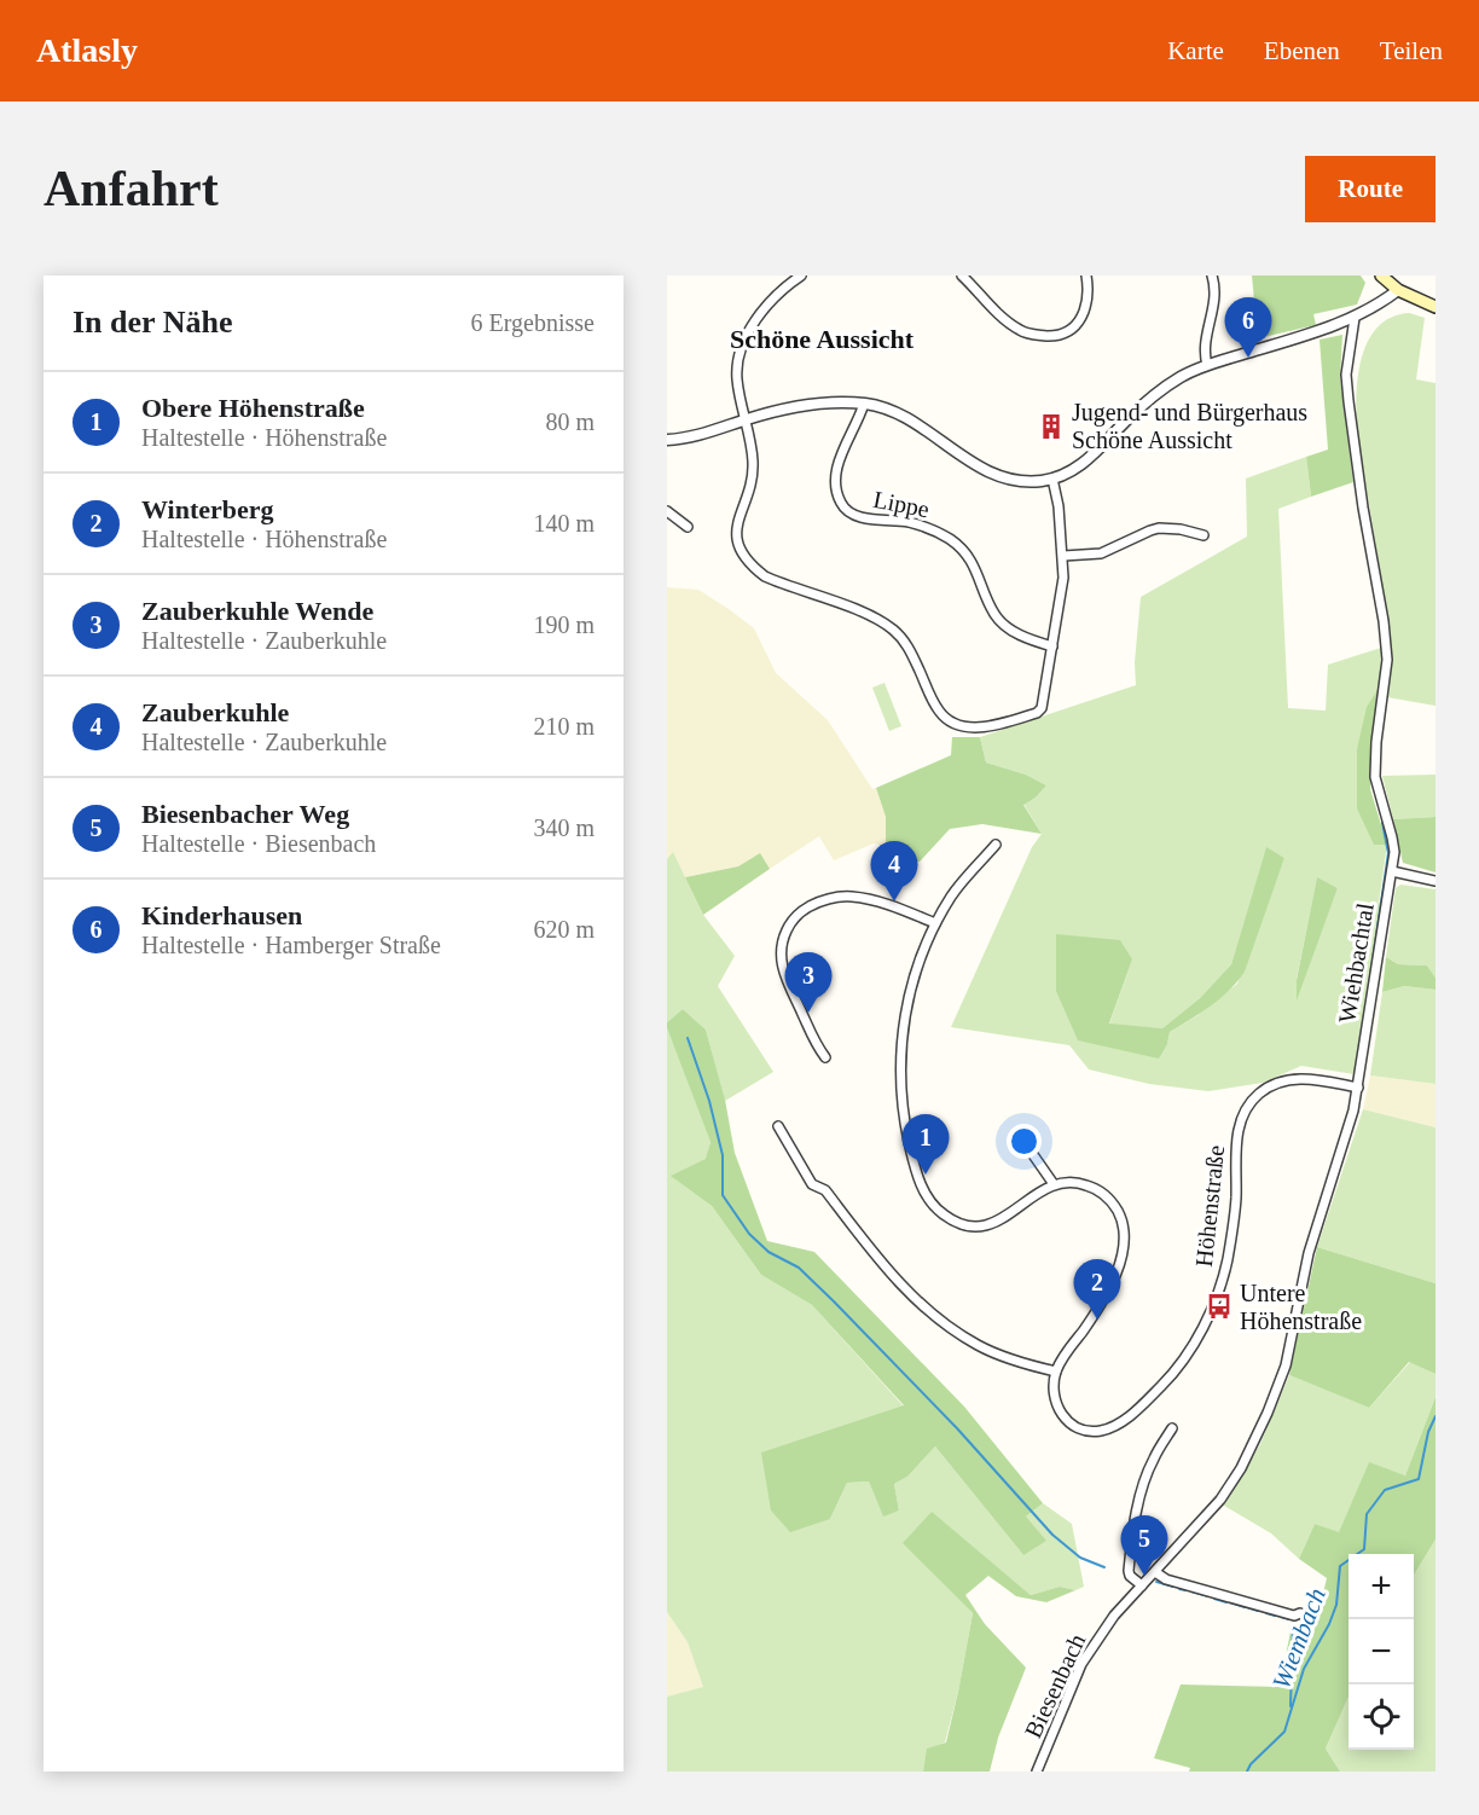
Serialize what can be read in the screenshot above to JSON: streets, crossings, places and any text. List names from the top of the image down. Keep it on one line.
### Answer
{"streets":{"street":["Lippe","Wiehbachtal","Höhenstraße","Biesenbach"]},"crossings":[["Wiehbachtal","Höhenstraße"],["Wiehbachtal","Biesenbach"]],"districts":["Schöne Aussicht"],"water":["Wiembach"],"places":{"building":["Jugend- und Bürgerhaus Schöne Aussicht"],"bus stop":["Untere Höhenstraße"]},"page":{"header":"Atlasly","nav":["Karte","Ebenen","Teilen"],"buttons":"Route","title":"Anfahrt","heading":["In der Nähe","6 Ergebnisse"],"pins":["6","4","3","1","2","5"],"list":[{"mark":"1","name":"Obere Höhenstraße","note":"Haltestelle · Höhenstraße","value":"80 m"},{"mark":"2","name":"Winterberg","note":"Haltestelle · Höhenstraße","value":"140 m"},{"mark":"3","name":"Zauberkuhle Wende","note":"Haltestelle · Zauberkuhle","value":"190 m"},{"mark":"4","name":"Zauberkuhle","note":"Haltestelle · Zauberkuhle","value":"210 m"},{"mark":"5","name":"Biesenbacher Weg","note":"Haltestelle · Biesenbach","value":"340 m"},{"mark":"6","name":"Kinderhausen","note":"Haltestelle · Hamberger Straße","value":"620 m"}],"map_buttons":["+","−"]}}
